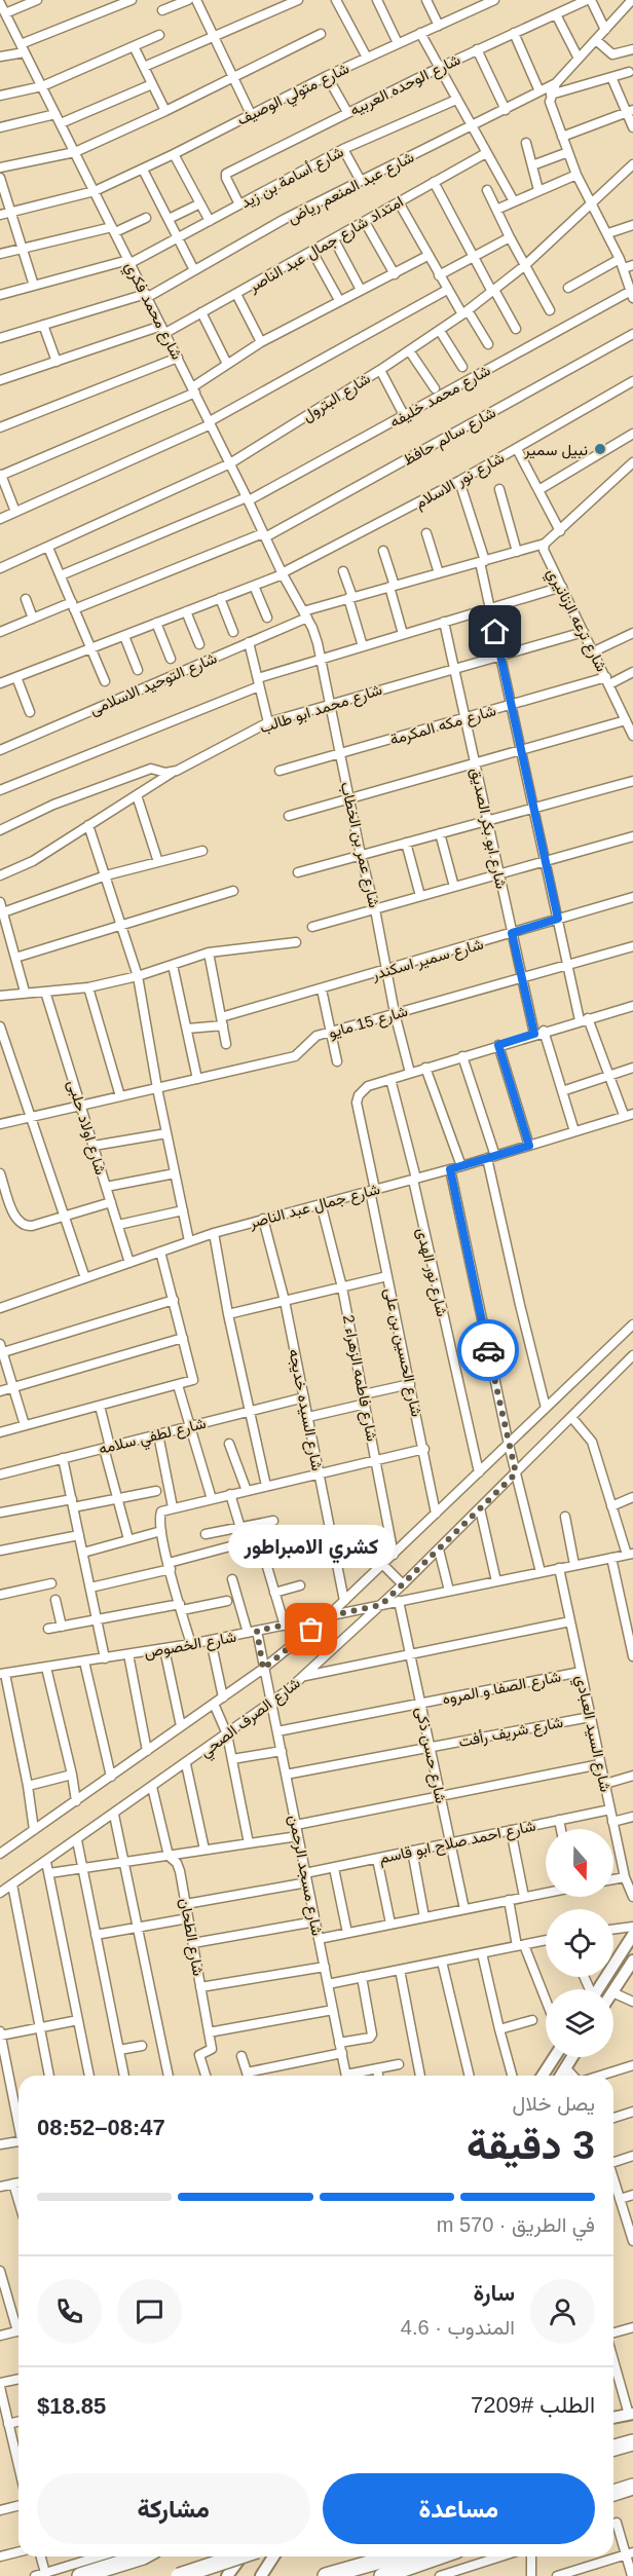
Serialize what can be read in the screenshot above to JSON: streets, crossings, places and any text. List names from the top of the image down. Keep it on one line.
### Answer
{"streets":{"street":["شارع الوحده العربيه","شارع متولي الوصيف","شارع أسامة بن زيد","شارع عبد المنعم رياض","امتداد شارع جمال عبد الناصر","شارع محمد فكري","شارع محمد خليفه","شارع البترول","شارع سالم حافظ","شارع نور الاسلام","شارع ترعه الزنانيري","شارع التوحيد الاسلامى","شارع محمد ابو طالب","شارع مكه المكرمة","شارع ابو بكر الصديق","شارع عمر بن الخطاب","شارع سمير اسكندر","شارع 15 مايو","شارع اولاد حلبى","شارع جمال عبد الناصر","شارع نور الهدى","شارع الحسين بن على","شارع فاطمه الزهراء 2","شارع السيده خديجه","شارع لطفي سلامه","شارع الخصوص","شارع الصفا و المروه","شارع الصرف الصحي","شارع شريف رأفت","شارع السيد العبادي","شارع حسن ذكى","شارع احمد صلاح ابو قاسم","شارع مسجد الرحمن","شارع الطحان"]},"crossings":[["شارع الوحده العربيه","شارع أسامة بن زيد"],["شارع متولي الوصيف","شارع محمد فكري"],["شارع أسامة بن زيد","شارع محمد فكري"],["شارع عبد المنعم رياض","شارع محمد فكري"],["امتداد شارع جمال عبد الناصر","شارع محمد فكري"],["شارع محمد فكري","شارع محمد خليفه"],["شارع محمد فكري","شارع البترول"],["شارع محمد فكري","شارع سالم حافظ"],["شارع محمد فكري","شارع نور الاسلام"],["شارع محمد فكري","شارع التوحيد الاسلامى"],["شارع محمد فكري","شارع عمر بن الخطاب"],["شارع ترعه الزنانيري","شارع التوحيد الاسلامى"],["شارع ترعه الزنانيري","شارع محمد ابو طالب"],["شارع ترعه الزنانيري","شارع مكه المكرمة"],["شارع التوحيد الاسلامى","شارع عمر بن الخطاب"],["شارع محمد ابو طالب","شارع ابو بكر الصديق"],["شارع محمد ابو طالب","شارع عمر بن الخطاب"],["شارع مكه المكرمة","شارع ابو بكر الصديق"],["شارع مكه المكرمة","شارع عمر بن الخطاب"],["شارع ابو بكر الصديق","شارع سمير اسكندر"],["شارع ابو بكر الصديق","شارع 15 مايو"],["شارع عمر بن الخطاب","شارع سمير اسكندر"],["شارع عمر بن الخطاب","شارع 15 مايو"],["شارع 15 مايو","شارع اولاد حلبى"],["شارع اولاد حلبى","شارع جمال عبد الناصر"],["شارع جمال عبد الناصر","شارع نور الهدى"],["شارع جمال عبد الناصر","شارع الحسين بن على"],["شارع جمال عبد الناصر","شارع فاطمه الزهراء 2"],["شارع جمال عبد الناصر","شارع السيده خديجه"],["شارع نور الهدى","شارع الحسين بن على"],["شارع نور الهدى","شارع الصرف الصحي"],["شارع الحسين بن على","شارع الصرف الصحي"],["شارع فاطمه الزهراء 2","شارع الصرف الصحي"],["شارع السيده خديجه","شارع لطفي سلامه"],["شارع السيده خديجه","شارع الصرف الصحي"],["شارع الخصوص","شارع الصرف الصحي"],["شارع الخصوص","شارع السيد العبادي"],["شارع الخصوص","شارع حسن ذكى"],["شارع الخصوص","شارع مسجد الرحمن"],["شارع الصفا و المروه","شارع السيد العبادي"],["شارع الصفا و المروه","شارع حسن ذكى"],["شارع الصفا و المروه","شارع مسجد الرحمن"],["شارع الصرف الصحي","شارع مسجد الرحمن"],["شارع الصرف الصحي","شارع الطحان"],["شارع شريف رأفت","شارع السيد العبادي"],["شارع شريف رأفت","شارع حسن ذكى"],["شارع شريف رأفت","شارع مسجد الرحمن"],["شارع السيد العبادي","شارع احمد صلاح ابو قاسم"],["شارع حسن ذكى","شارع احمد صلاح ابو قاسم"],["شارع احمد صلاح ابو قاسم","شارع مسجد الرحمن"],["شارع احمد صلاح ابو قاسم","شارع الطحان"]],"places":["نبيل سمير","كشري الامبراطور"],"north":"bottom","page":{"bubble":"كشري الامبراطور","heading":["3 دقيقة","يصل خلال","08:47–08:52"],"panel":["سارة","المندوب · 4.6","الطلب #7209","$18.85"],"bar":"في الطريق · 570 m","buttons":["مساعدة","مشاركة"]}}
